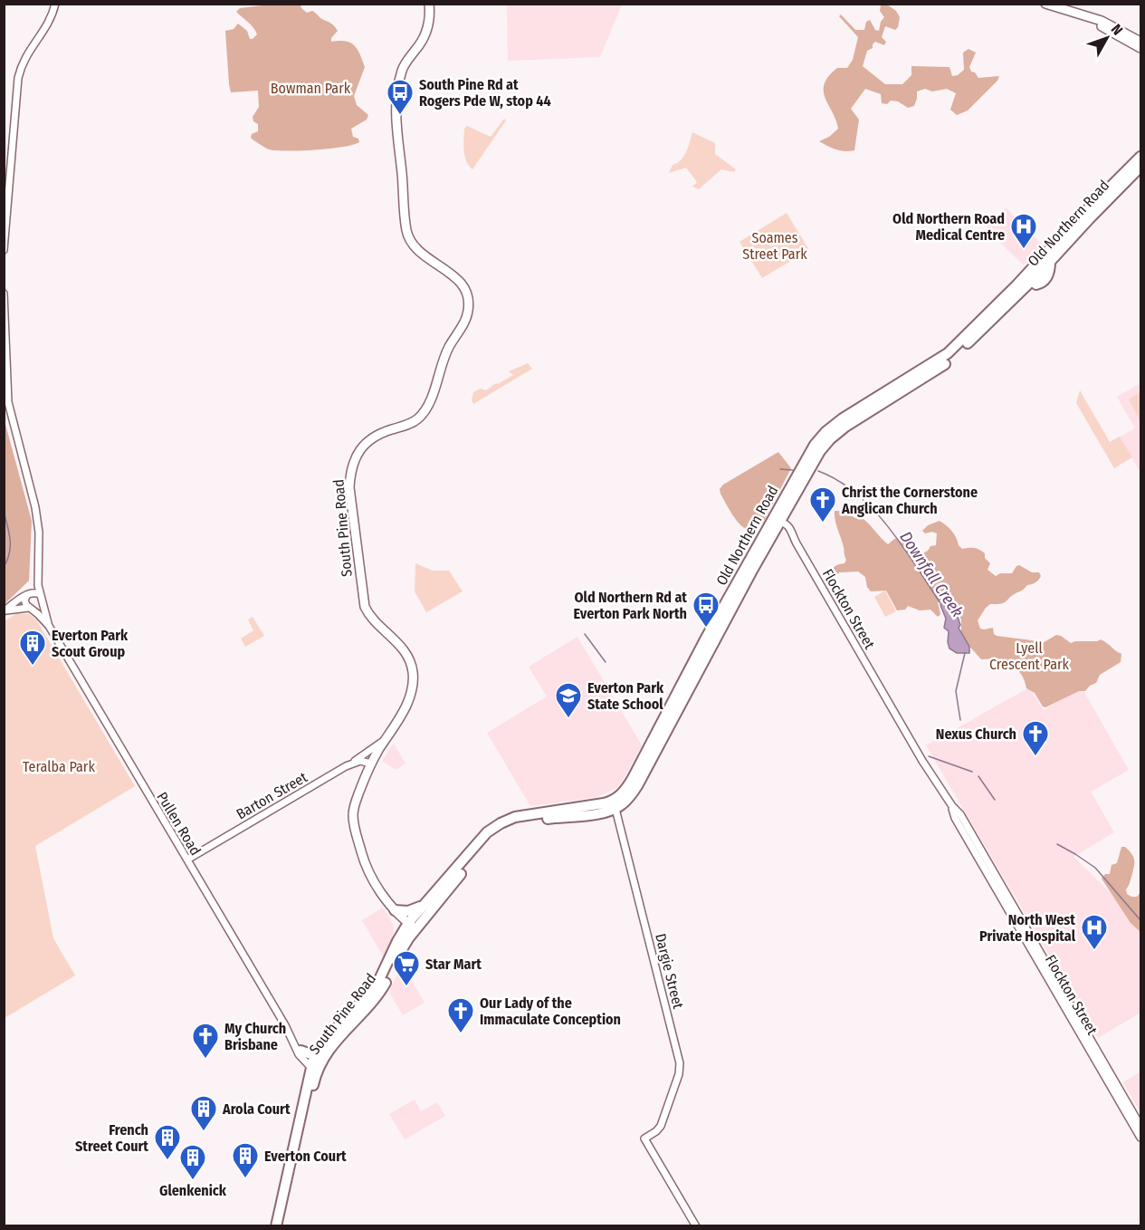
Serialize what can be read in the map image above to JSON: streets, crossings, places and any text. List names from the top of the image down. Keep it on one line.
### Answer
{"streets":{"highway":["Old Northern Road","South Pine Road"],"street":["Flockton Street","Barton Street","Pullen Road","Dargie Street"]},"crossings":[["Old Northern Road","Flockton Street"],["Old Northern Road","Dargie Street"],["South Pine Road","Barton Street"],["South Pine Road","Pullen Road"],["Barton Street","Pullen Road"]],"water":["Downfall Creek"],"parks":["Bowman Park","Soames Street Park","Lyell Crescent Park","Teralba Park"],"places":{"bus stop":["South Pine Rd at Rogers Pde W, stop 44","Old Northern Rd at Everton Park North"],"hospital":["Old Northern Road Medical Centre","North West Private Hospital"],"church":["Christ the Cornerstone Anglican Church","Nexus Church","Our Lady of the Immaculate Conception","My Church Brisbane"],"building":["Everton Park Scout Group","Arola Court","French Street Court","Everton Court","Glenkenick"],"school or university":["Everton Park State School"],"supermarket":["Star Mart"]},"north":"top right"}
